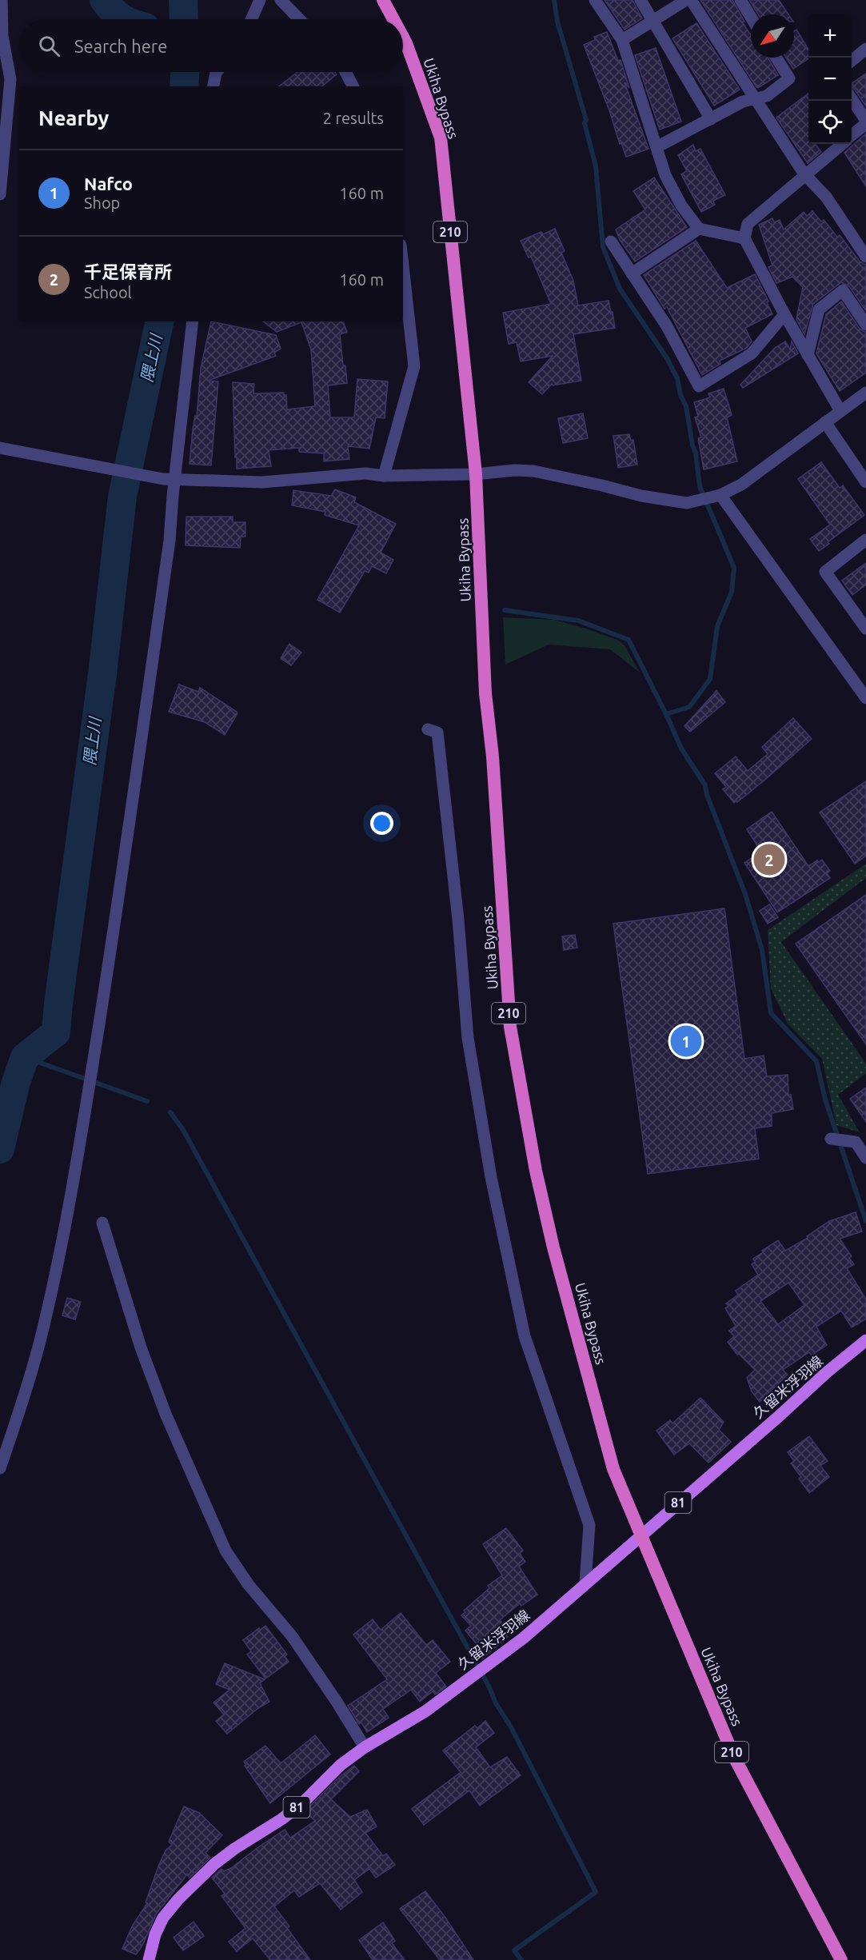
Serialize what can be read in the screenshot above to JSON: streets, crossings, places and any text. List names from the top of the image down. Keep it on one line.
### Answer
{"streets":{"highway":["Ukiha Bypass","210"],"main road":["久留米浮羽線","81"]},"crossings":[["Ukiha Bypass","久留米浮羽線"]],"water":["隈上川"],"north":"bottom left","page":{"map_buttons":["+","−"],"search":"Search here","heading":["Nearby","2 results"],"list":[{"mark":"1","name":"Nafco","note":"Shop","value":"160 m"},{"mark":"2","name":"千足保育所","note":"School","value":"160 m"}],"pins":["2","1"]}}
